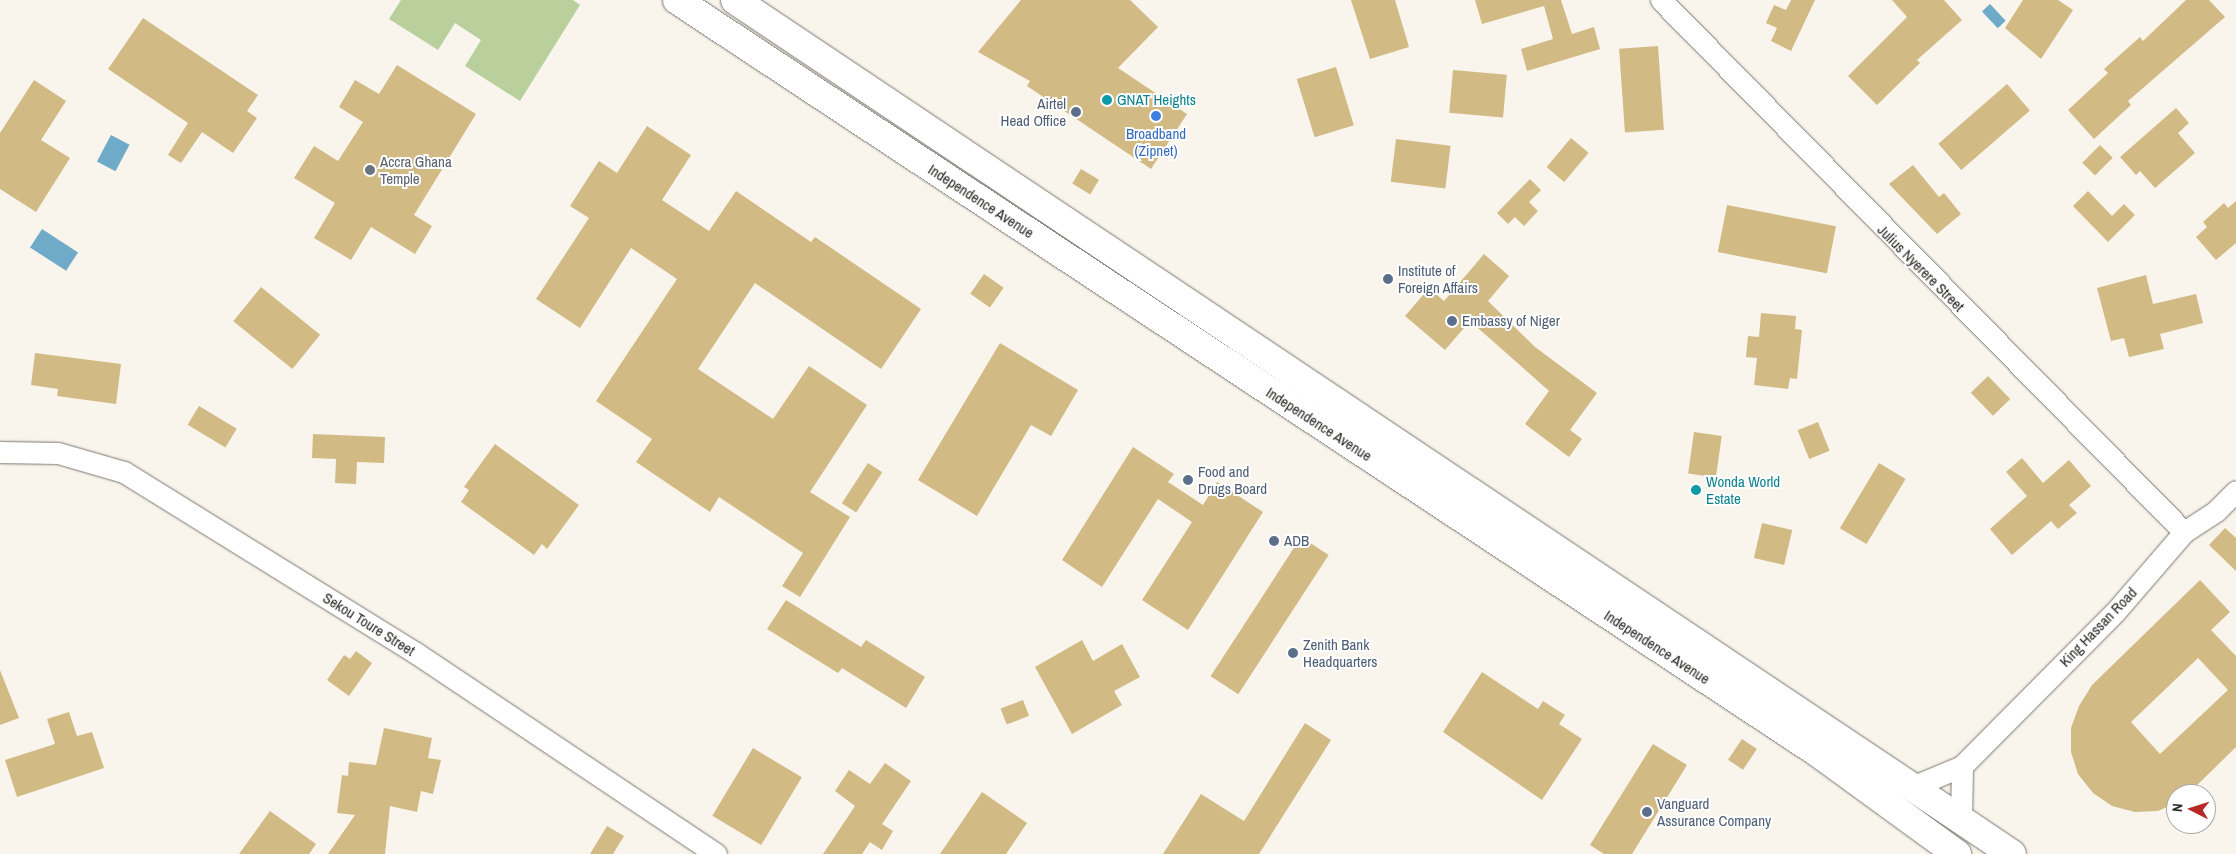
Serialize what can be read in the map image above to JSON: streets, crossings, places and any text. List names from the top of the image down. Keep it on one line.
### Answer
{"streets":{"main road":["Independence Avenue"],"street":["Julius Nyerere Street","Sekou Toure Street","King Hassan Road"]},"crossings":[["Independence Avenue","King Hassan Road"],["Julius Nyerere Street","King Hassan Road"]],"places":["GNAT Heights","Airtel Head Office","Broadband (Zipnet)","Accra Ghana Temple","Institute of Foreign Affairs","Embassy of Niger","Food and Drugs Board","Wonda World Estate","ADB","Zenith Bank Headquarters","Vanguard Assurance Company"],"north":"left"}
